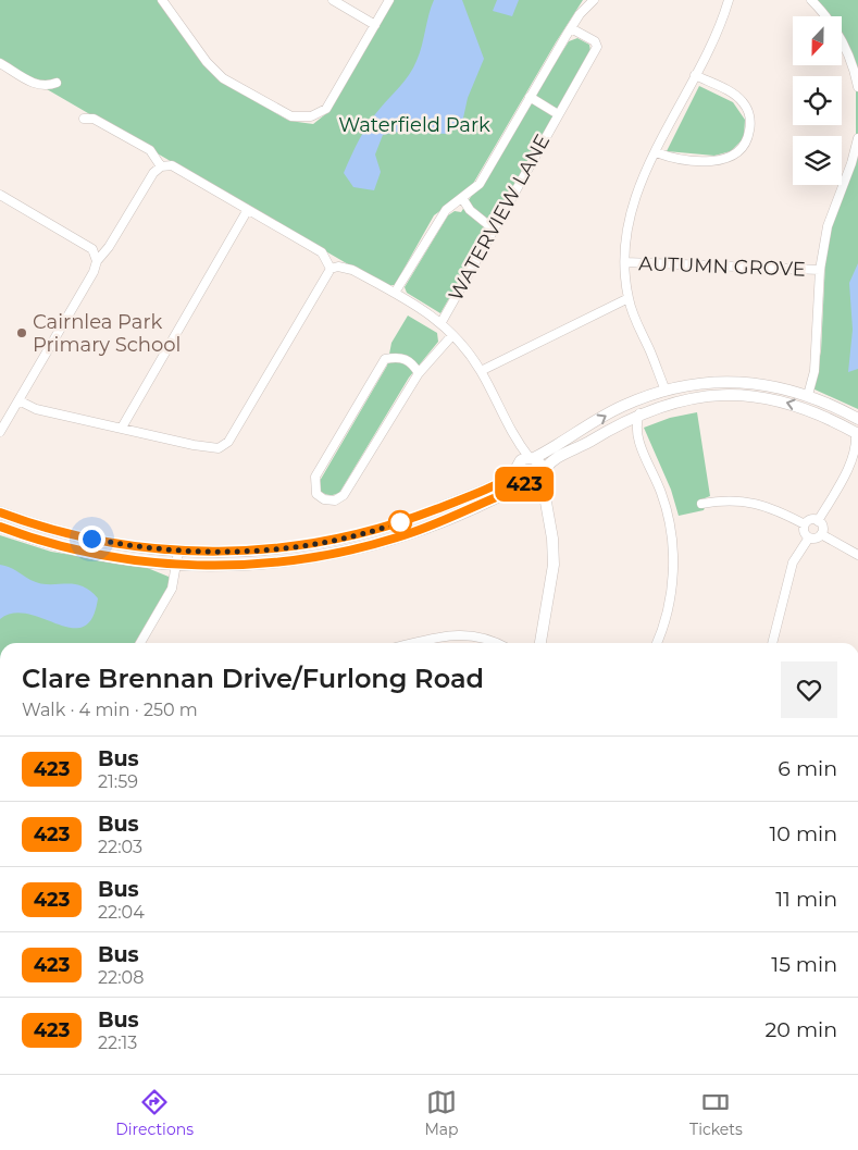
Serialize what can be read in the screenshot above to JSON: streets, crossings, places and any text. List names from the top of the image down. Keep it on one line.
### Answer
{"streets":{"street":["WATERVIEW LANE","AUTUMN GROVE"]},"parks":["Waterfield Park"],"places":["Cairnlea Park Primary School"],"lines":["bus line 423"],"north":"bottom","page":{"on_map":"423","heading":["Clare Brennan Drive/Furlong Road","Walk · 4 min · 250 m"],"list":[{"mark":"423","name":"Bus","note":"21:59","value":"6 min"},{"mark":"423","name":"Bus","note":"22:03","value":"10 min"},{"mark":"423","name":"Bus","note":"22:04","value":"11 min"},{"mark":"423","name":"Bus","note":"22:08","value":"15 min"},{"mark":"423","name":"Bus","note":"22:13","value":"20 min"}],"tabs":["Directions","Map","Tickets"]}}
